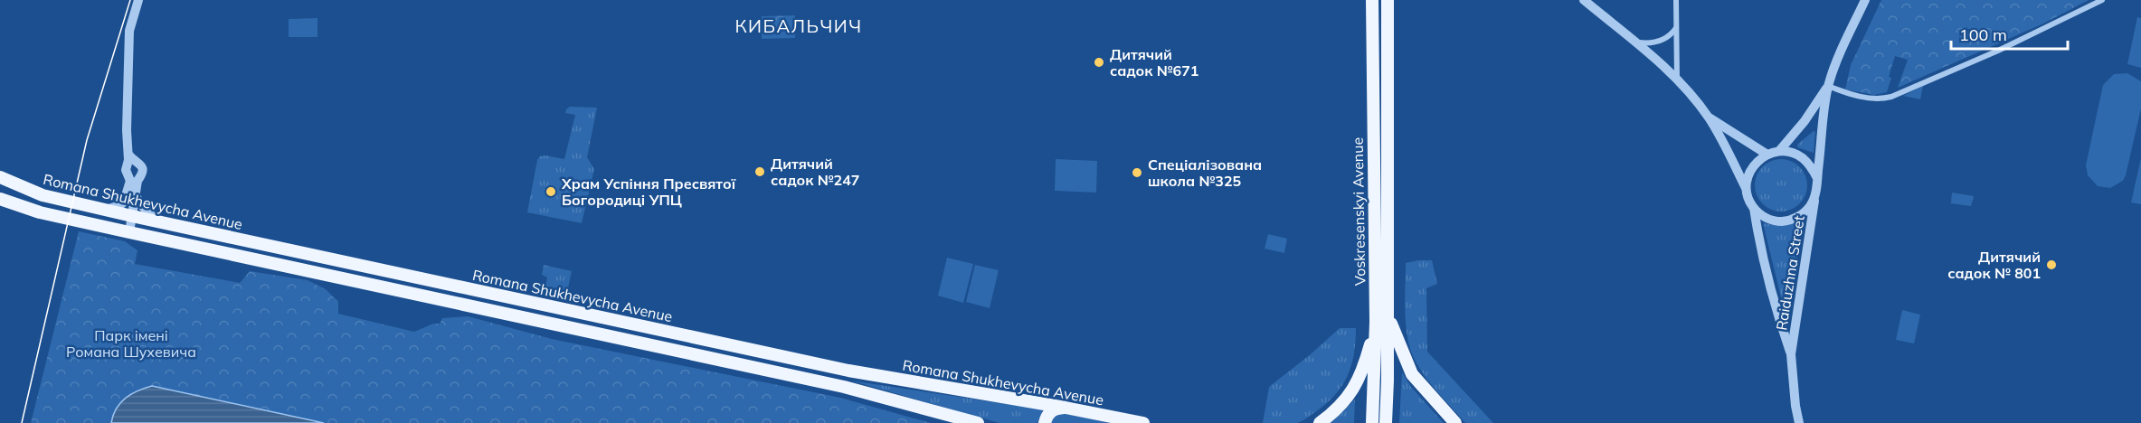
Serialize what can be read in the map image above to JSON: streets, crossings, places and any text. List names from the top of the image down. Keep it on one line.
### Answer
{"streets":{"main road":["Romana Shukhevycha Avenue","Voskresenskyi Avenue"],"street":["Raiduzhna Street"]},"districts":["КИБАЛЬЧИЧ"],"parks":["Парк імені Романа Шухевича"],"places":["Дитячий садок №671","Дитячий садок №247","Спеціалізована школа №325","Храм Успіння Пресвятої Богородиці УПЦ","Дитячий садок № 801"],"scale_bar":"100 m"}
